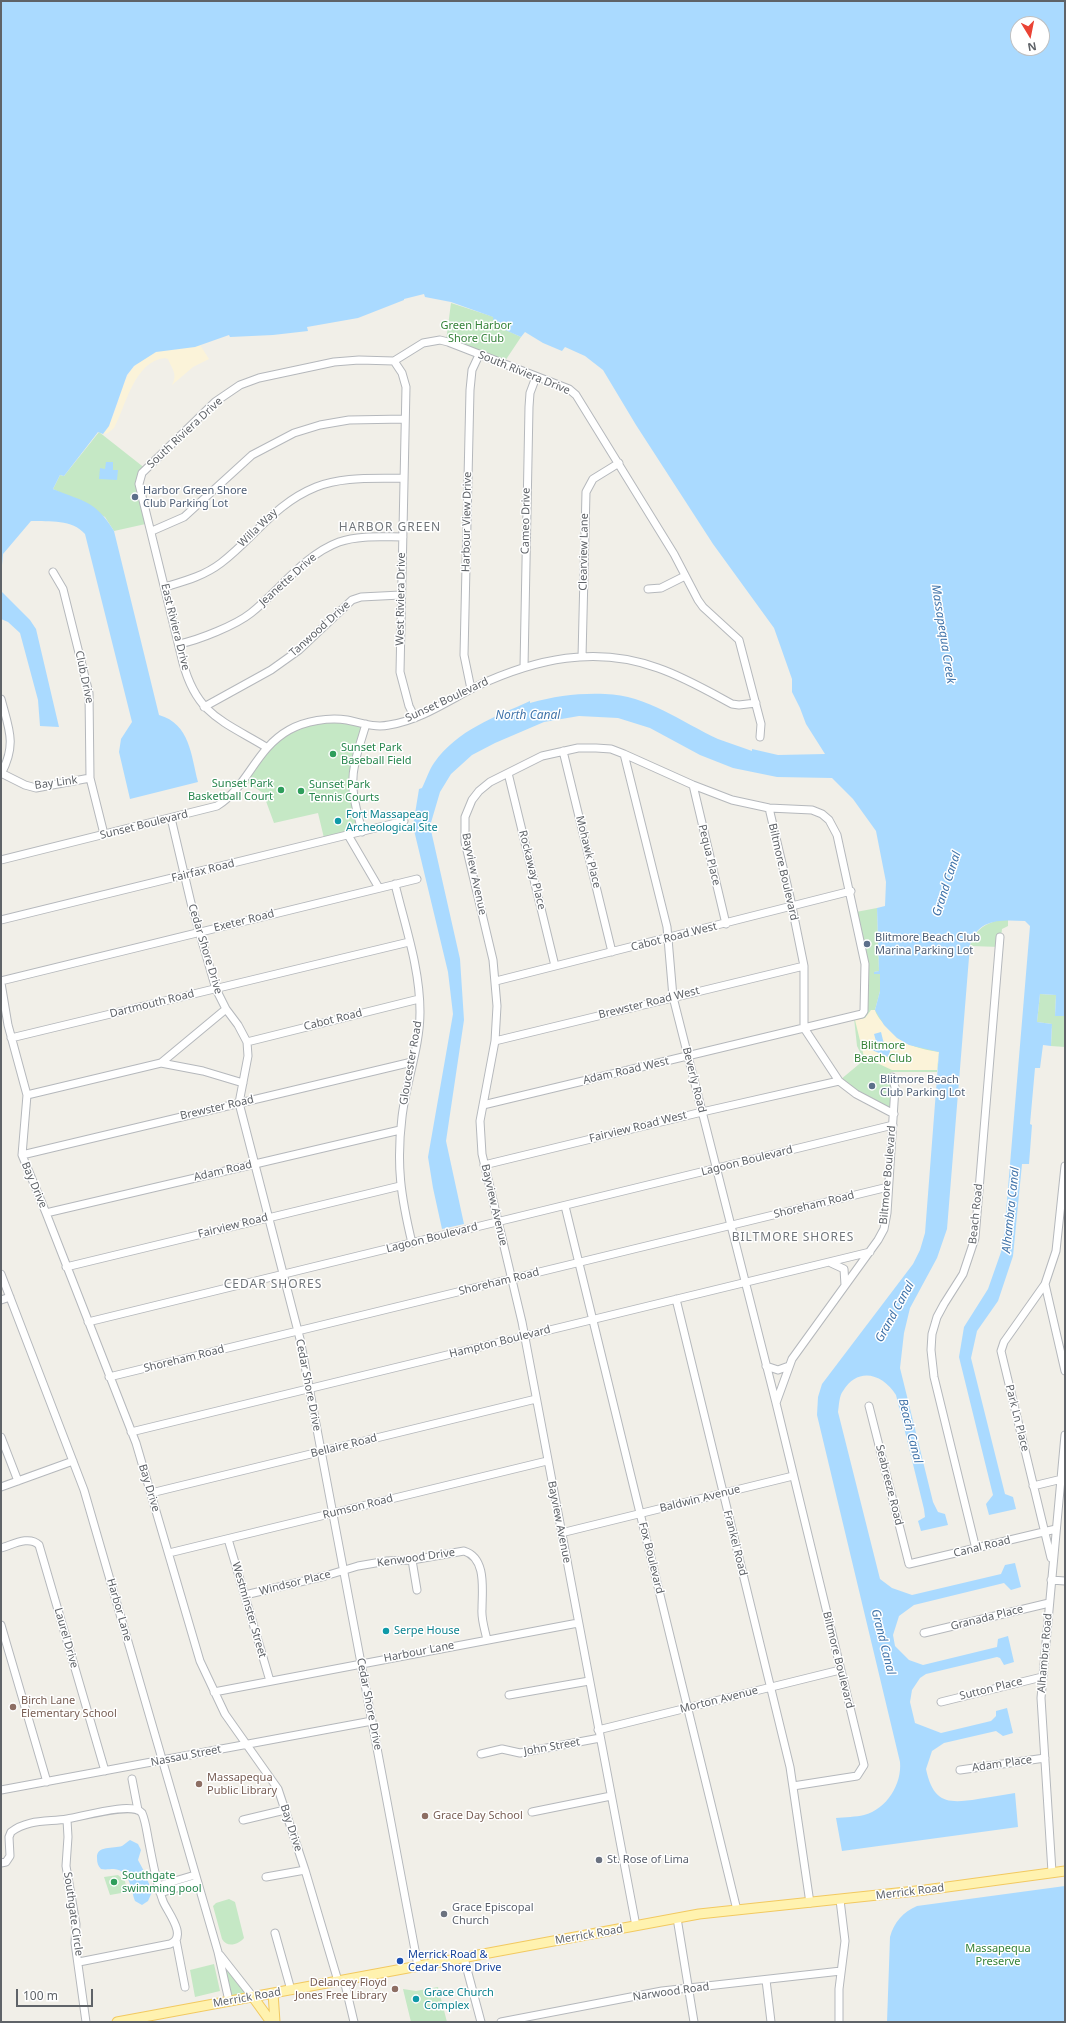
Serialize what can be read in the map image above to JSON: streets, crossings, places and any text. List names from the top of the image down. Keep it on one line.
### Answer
{"streets":{"main road":["Merrick Road"],"street":["South Riviera Drive","Cameo Drive","Harbour View Drive","Willa Way","Clearview Lane","Jeanette Drive","West Riviera Drive","East Riviera Drive","Tanwood Drive","Club Drive","Sunset Boulevard","Bay Link","Mohawk Place","Pequa Place","Rockaway Place","Fairfax Road","Biltmore Boulevard","Bayview Avenue","Exeter Road","Cabot Road West","Cedar Shore Drive","Brewster Road West","Dartmouth Road","Cabot Road","Gloucester Road","Adam Road West","Beverly Road","Brewster Road","Fairview Road West","Lagoon Boulevard","Adam Road","Bay Drive","Shoreham Road","Beach Road","Fairview Road","Hampton Boulevard","Park Ln Place","Bellaire Road","Seabreeze Road","Baldwin Avenue","Rumson Road","Frankel Road","Canal Road","Kenwood Drive","Fox Boulevard","Windsor Place","Harbor Lane","Westminster Street","Granada Place","Laurel Drive","Harbour Lane","Alhambra Road","Sutton Place","Morton Avenue","John Street","Nassau Street","Adam Place","Southgate Circle","Narwood Road"]},"crossings":[["South Riviera Drive","Cameo Drive"],["South Riviera Drive","Harbour View Drive"],["South Riviera Drive","Clearview Lane"],["South Riviera Drive","West Riviera Drive"],["South Riviera Drive","East Riviera Drive"],["South Riviera Drive","Sunset Boulevard"],["Cameo Drive","Sunset Boulevard"],["Harbour View Drive","Sunset Boulevard"],["Willa Way","West Riviera Drive"],["Willa Way","East Riviera Drive"],["Clearview Lane","Sunset Boulevard"],["Jeanette Drive","West Riviera Drive"],["Jeanette Drive","East Riviera Drive"],["West Riviera Drive","Tanwood Drive"],["West Riviera Drive","Sunset Boulevard"],["East Riviera Drive","Tanwood Drive"],["East Riviera Drive","Sunset Boulevard"],["Club Drive","Sunset Boulevard"],["Club Drive","Bay Link"],["Sunset Boulevard","Cedar Shore Drive"],["Mohawk Place","Bayview Avenue"],["Mohawk Place","Cabot Road West"],["Pequa Place","Bayview Avenue"],["Pequa Place","Cabot Road West"],["Rockaway Place","Bayview Avenue"],["Rockaway Place","Cabot Road West"],["Fairfax Road","Cedar Shore Drive"],["Biltmore Boulevard","Bayview Avenue"],["Biltmore Boulevard","Cabot Road West"],["Biltmore Boulevard","Brewster Road West"],["Biltmore Boulevard","Adam Road West"],["Biltmore Boulevard","Beverly Road"],["Biltmore Boulevard","Fairview Road West"],["Biltmore Boulevard","Lagoon Boulevard"],["Biltmore Boulevard","Shoreham Road"],["Biltmore Boulevard","Hampton Boulevard"],["Biltmore Boulevard","Baldwin Avenue"],["Biltmore Boulevard","Frankel Road"],["Biltmore Boulevard","Morton Avenue"],["Bayview Avenue","Cabot Road West"],["Bayview Avenue","Brewster Road West"],["Bayview Avenue","Adam Road West"],["Bayview Avenue","Beverly Road"],["Bayview Avenue","Fairview Road West"],["Bayview Avenue","Lagoon Boulevard"],["Bayview Avenue","Shoreham Road"],["Bayview Avenue","Hampton Boulevard"],["Bayview Avenue","Bellaire Road"],["Bayview Avenue","Baldwin Avenue"],["Bayview Avenue","Rumson Road"],["Bayview Avenue","Harbour Lane"],["Bayview Avenue","Morton Avenue"],["Bayview Avenue","John Street"],["Bayview Avenue","Merrick Road"],["Exeter Road","Cedar Shore Drive"],["Exeter Road","Gloucester Road"],["Exeter Road","Bay Drive"],["Cabot Road West","Beverly Road"],["Cedar Shore Drive","Dartmouth Road"],["Cedar Shore Drive","Cabot Road"],["Cedar Shore Drive","Brewster Road"],["Cedar Shore Drive","Lagoon Boulevard"],["Cedar Shore Drive","Adam Road"],["Cedar Shore Drive","Shoreham Road"],["Cedar Shore Drive","Fairview Road"],["Cedar Shore Drive","Hampton Boulevard"],["Cedar Shore Drive","Bellaire Road"],["Cedar Shore Drive","Rumson Road"],["Cedar Shore Drive","Kenwood Drive"],["Cedar Shore Drive","Windsor Place"],["Cedar Shore Drive","Harbour Lane"],["Cedar Shore Drive","Nassau Street"],["Cedar Shore Drive","Merrick Road"],["Brewster Road West","Beverly Road"],["Dartmouth Road","Gloucester Road"],["Dartmouth Road","Bay Drive"],["Cabot Road","Gloucester Road"],["Gloucester Road","Brewster Road"],["Gloucester Road","Lagoon Boulevard"],["Gloucester Road","Adam Road"],["Gloucester Road","Fairview Road"],["Adam Road West","Beverly Road"],["Beverly Road","Fairview Road West"],["Beverly Road","Lagoon Boulevard"],["Beverly Road","Shoreham Road"],["Beverly Road","Hampton Boulevard"],["Brewster Road","Bay Drive"],["Lagoon Boulevard","Bay Drive"],["Lagoon Boulevard","Fox Boulevard"],["Adam Road","Bay Drive"],["Bay Drive","Shoreham Road"],["Bay Drive","Fairview Road"],["Bay Drive","Hampton Boulevard"],["Bay Drive","Bellaire Road"],["Bay Drive","Rumson Road"],["Bay Drive","Harbour Lane"],["Bay Drive","Nassau Street"],["Bay Drive","Merrick Road"],["Shoreham Road","Fox Boulevard"],["Beach Road","Canal Road"],["Hampton Boulevard","Frankel Road"],["Hampton Boulevard","Fox Boulevard"],["Park Ln Place","Canal Road"],["Park Ln Place","Alhambra Road"],["Seabreeze Road","Canal Road"],["Baldwin Avenue","Frankel Road"],["Baldwin Avenue","Fox Boulevard"],["Rumson Road","Westminster Street"],["Frankel Road","Morton Avenue"],["Canal Road","Alhambra Road"],["Kenwood Drive","Windsor Place"],["Kenwood Drive","Harbour Lane"],["Fox Boulevard","Morton Avenue"],["Fox Boulevard","Merrick Road"],["Windsor Place","Westminster Street"],["Harbor Lane","Nassau Street"],["Harbor Lane","Merrick Road"],["Westminster Street","Harbour Lane"],["Granada Place","Alhambra Road"],["Laurel Drive","Nassau Street"],["Alhambra Road","Sutton Place"],["Alhambra Road","Adam Place"],["Alhambra Road","Merrick Road"]],"districts":["HARBOR GREEN","BILTMORE SHORES","CEDAR SHORES"],"water":["Massapequa Creek","North Canal","Grand Canal","Alhambra Canal","Beach Canal"],"parks":["Green Harbor Shore Club","Blitmore Beach Club","Massapequa Preserve"],"places":["Harbor Green Shore Club Parking Lot","Sunset Park Baseball Field","Sunset Park Basketball Court","Sunset Park Tennis Courts","Fort Massapeag Archeological Site","Blitmore Beach Club Marina Parking Lot","Blitmore Beach Club Parking Lot","Serpe House","Birch Lane Elementary School","Massapequa Public Library","Grace Day School","St. Rose of Lima","Southgate swimming pool","Grace Episcopal Church","Merrick Road & Cedar Shore Drive","Delancey Floyd Jones Free Library","Grace Church Complex"],"scale_bar":"100 m","north":"bottom"}
